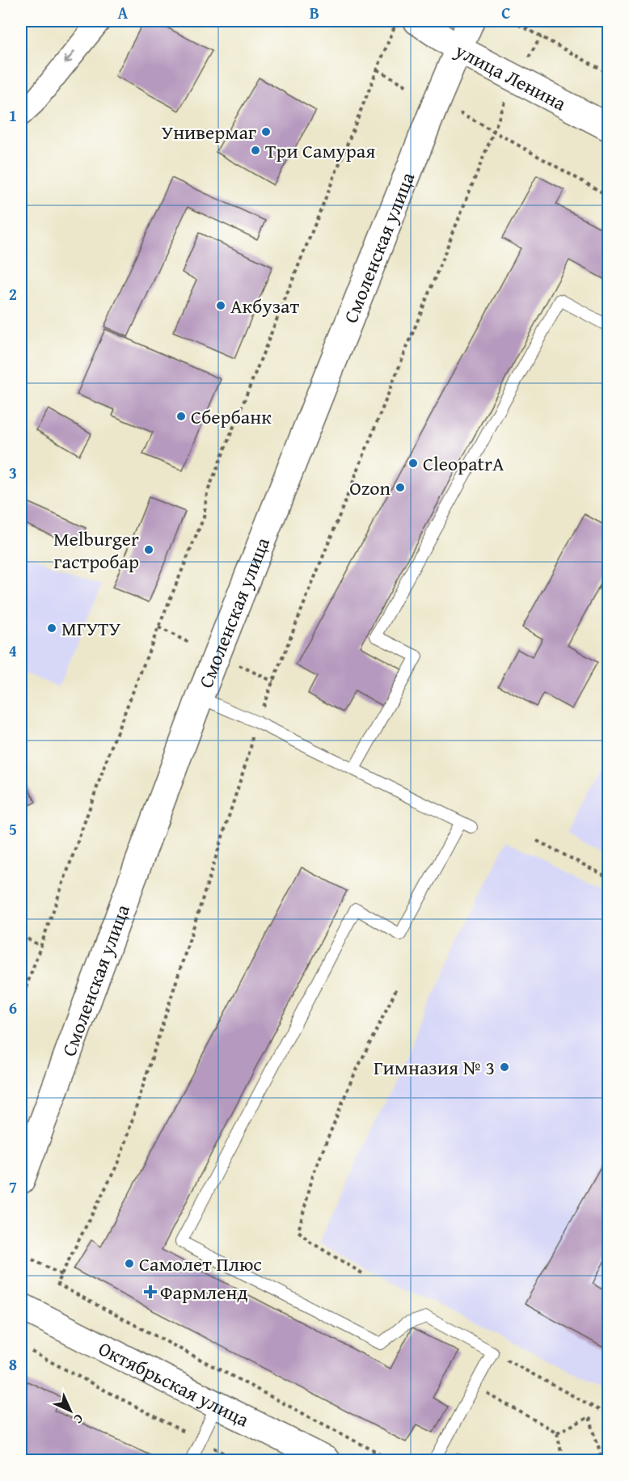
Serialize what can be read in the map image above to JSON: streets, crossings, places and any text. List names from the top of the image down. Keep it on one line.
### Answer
{"streets":{"main road":["улица Ленина","Смоленская улица","Октябрьская улица"]},"crossings":[["улица Ленина","Смоленская улица"]],"places":{"other":["Универмаг","Три Самурая","Акбузат","Сбербанк","CleopatrA","Ozon","Melburger гастробар","МГУТУ","Гимназия № 3","Самолет Плюс"],"health":["Фармленд"]},"north":"bottom right","grid":{"columns":["A","B","C"],"rows":["1","2","3","4","5","6","7","8"]}}
